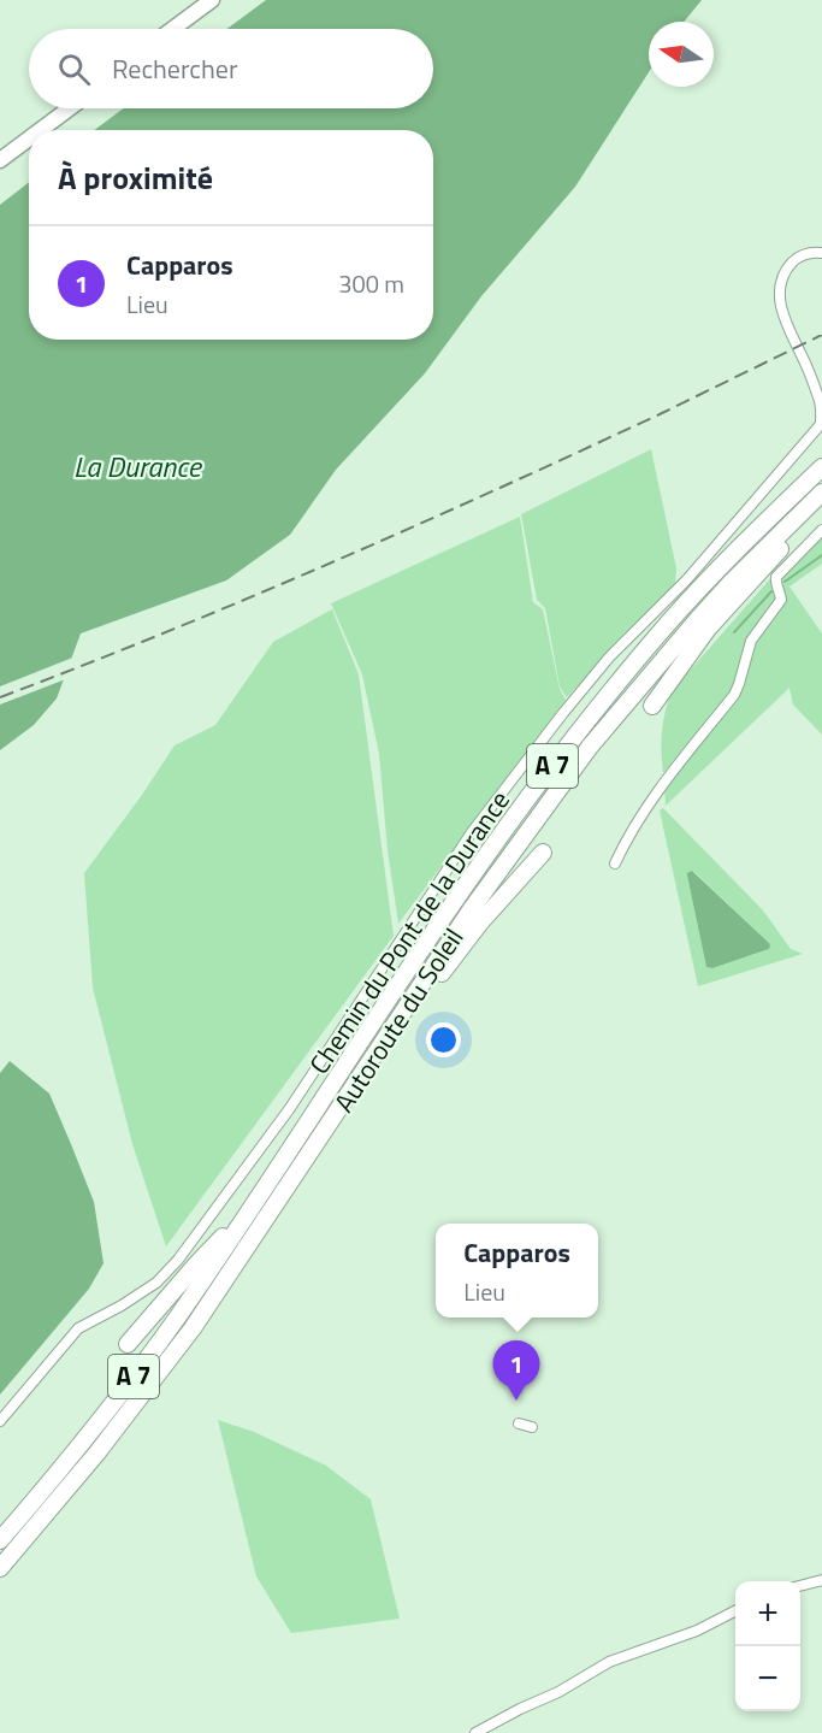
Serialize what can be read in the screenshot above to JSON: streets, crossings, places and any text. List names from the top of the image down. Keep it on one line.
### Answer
{"streets":{"highway":["A 7","Autoroute du Soleil"],"street":["Chemin du Pont de la Durance"]},"water":["La Durance"],"north":"left","page":{"search":"Rechercher","heading":"À proximité","list":[{"mark":"1","name":"Capparos","note":"Lieu","value":"300 m"}],"popup":["Capparos","Lieu"],"pins":"1","map_buttons":["+","−"]}}
